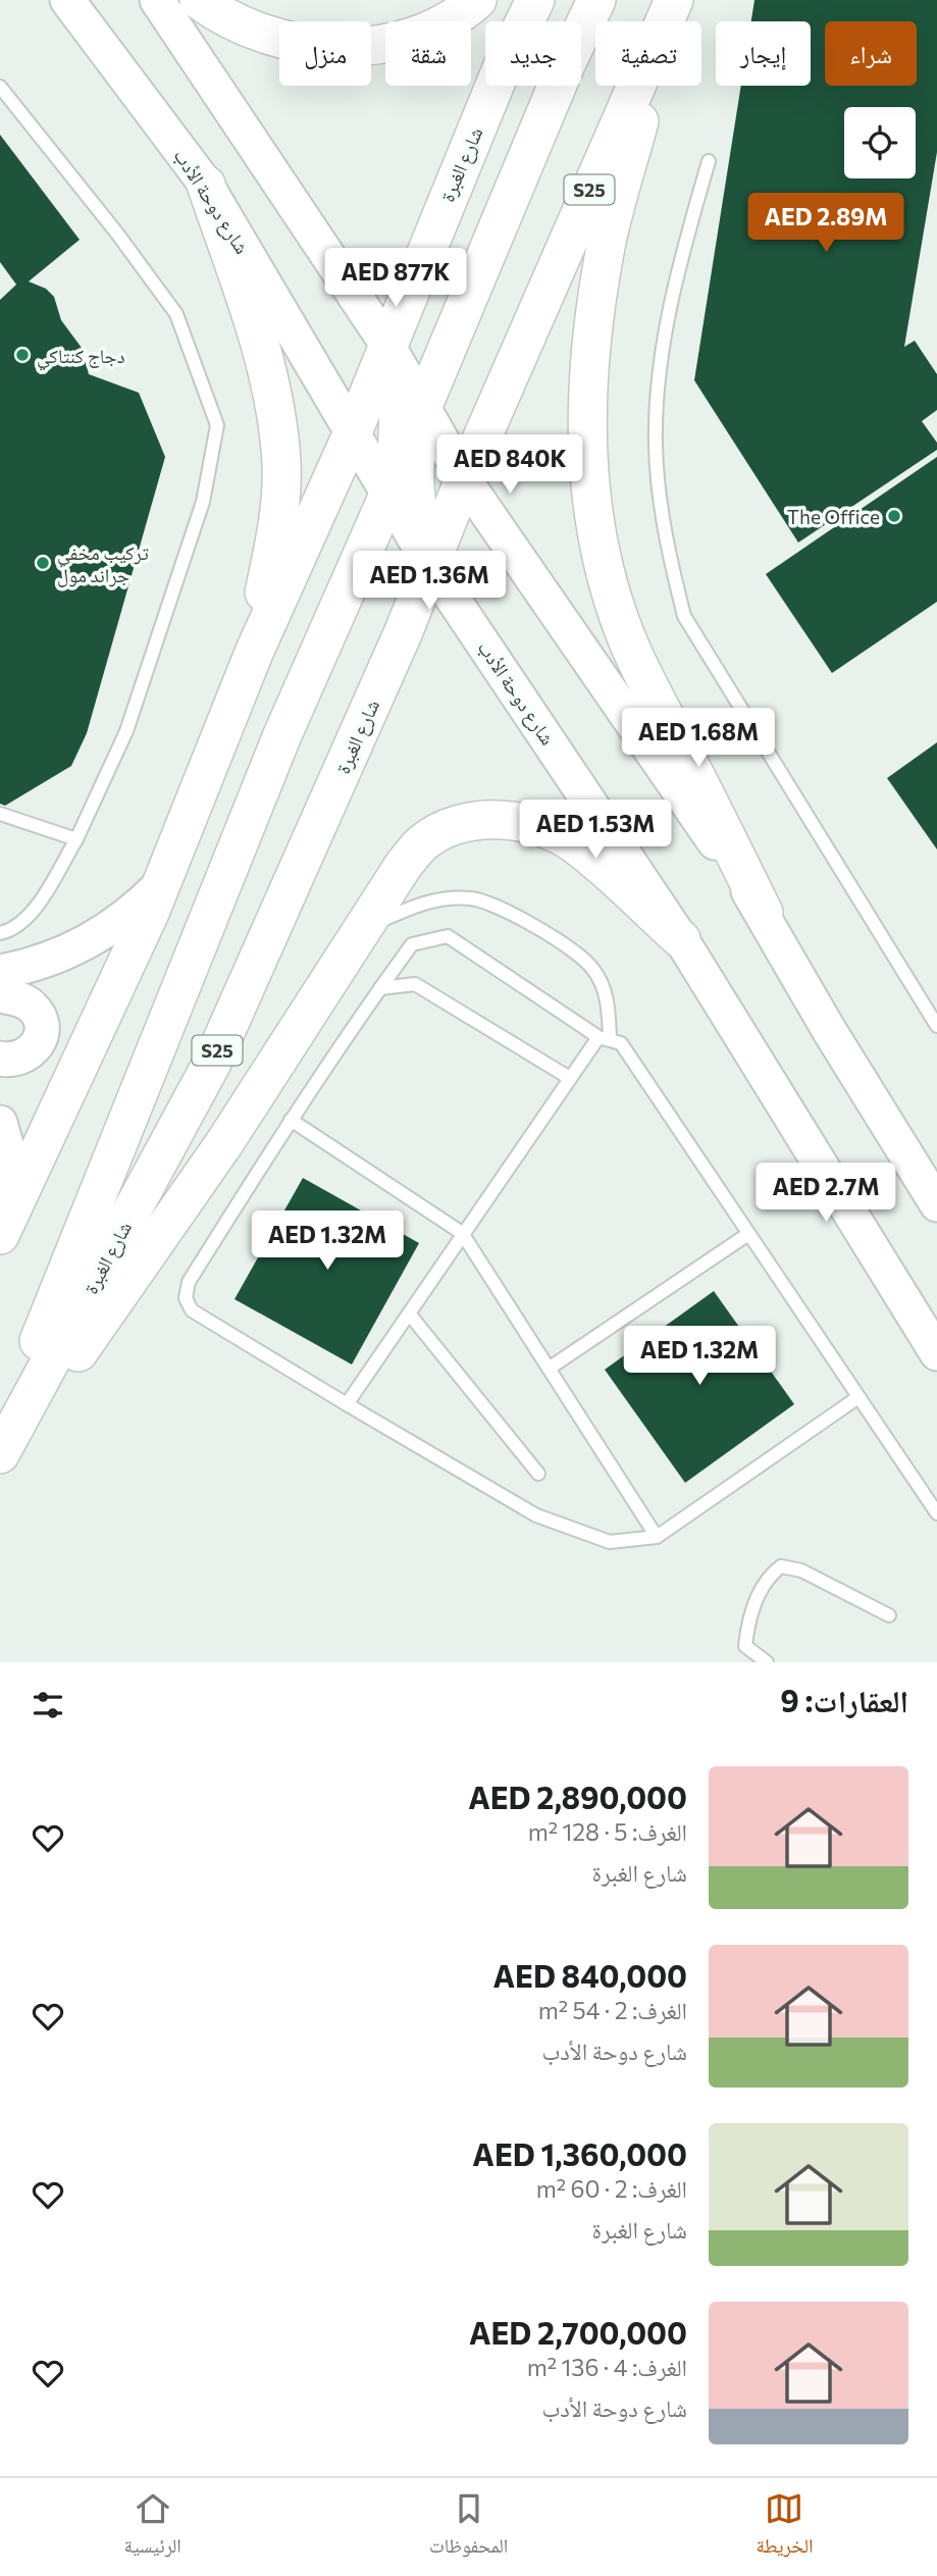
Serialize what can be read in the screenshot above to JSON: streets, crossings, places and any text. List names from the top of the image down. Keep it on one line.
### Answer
{"streets":{"main road":["شارع الغبرة","S25","شارع دوحة الأدب"]},"crossings":[["شارع الغبرة","شارع دوحة الأدب"]],"places":["دجاج كنتاكي","The Office","تركيب مخفي جراند مول"],"page":{"chip":["شراء","إيجار","تصفية","جديد","شقة","منزل"],"price":["AED 2.89M","AED 877K","AED 840K","AED 1.36M","AED 1.68M","AED 1.53M","AED 2.7M","AED 1.32M","AED 1.32M"],"heading":"العقارات: 9","list":[{"name":"AED 2,890,000","note":"الغرف: 5 · 128 m² · شارع الغبرة"},{"name":"AED 840,000","note":"الغرف: 2 · 54 m² · شارع دوحة الأدب"},{"name":"AED 1,360,000","note":"الغرف: 2 · 60 m² · شارع الغبرة"},{"name":"AED 2,700,000","note":"الغرف: 4 · 136 m² · شارع دوحة الأدب"}],"tabs":["الخريطة","المحفوظات","الرئيسية"]}}
